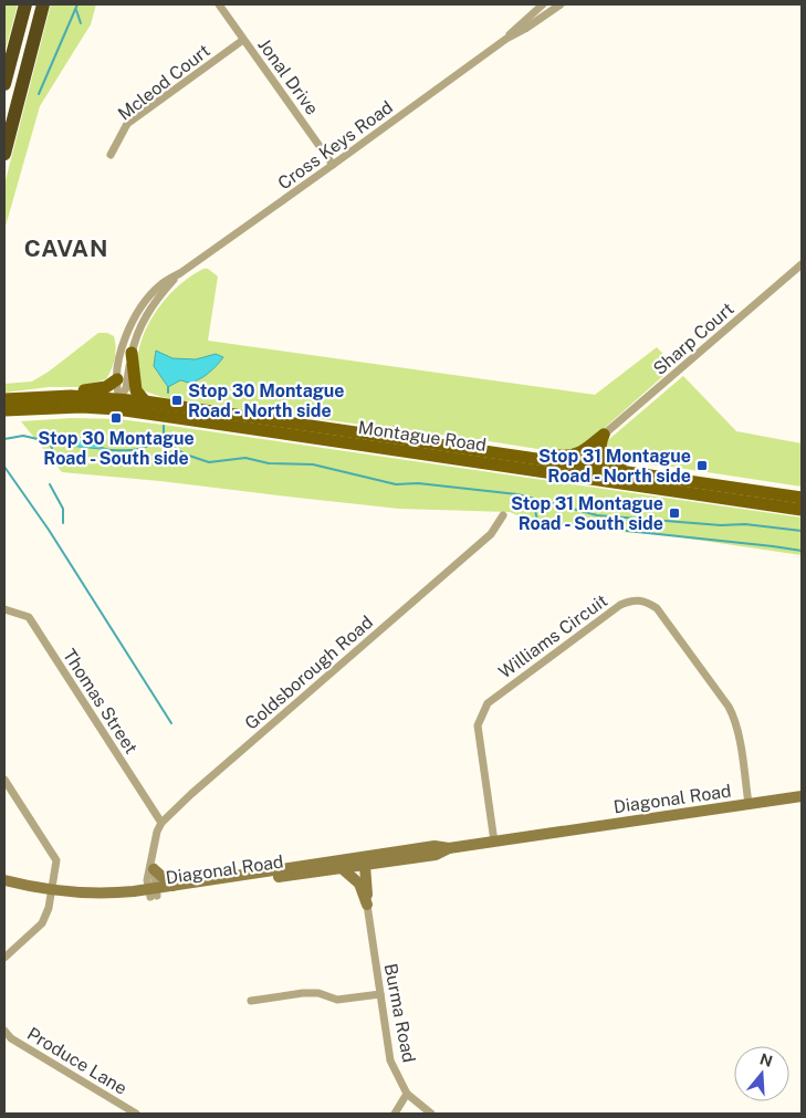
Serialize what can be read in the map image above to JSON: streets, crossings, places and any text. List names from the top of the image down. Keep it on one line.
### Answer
{"streets":{"main road":["Montague Road"],"street":["Jonal Drive","Mcleod Court","Cross Keys Road","Sharp Court","Williams Circuit","Goldsborough Road","Thomas Street","Diagonal Road","Burma Road","Produce Lane"]},"crossings":[["Jonal Drive","Mcleod Court"],["Jonal Drive","Cross Keys Road"],["Cross Keys Road","Montague Road"],["Williams Circuit","Diagonal Road"],["Goldsborough Road","Thomas Street"]],"districts":["CAVAN"],"places":{"transit":["Stop 30 Montague Road - North side","Stop 30 Montague Road - South side","Stop 31 Montague Road - North side","Stop 31 Montague Road - South side"]},"north":"top"}
